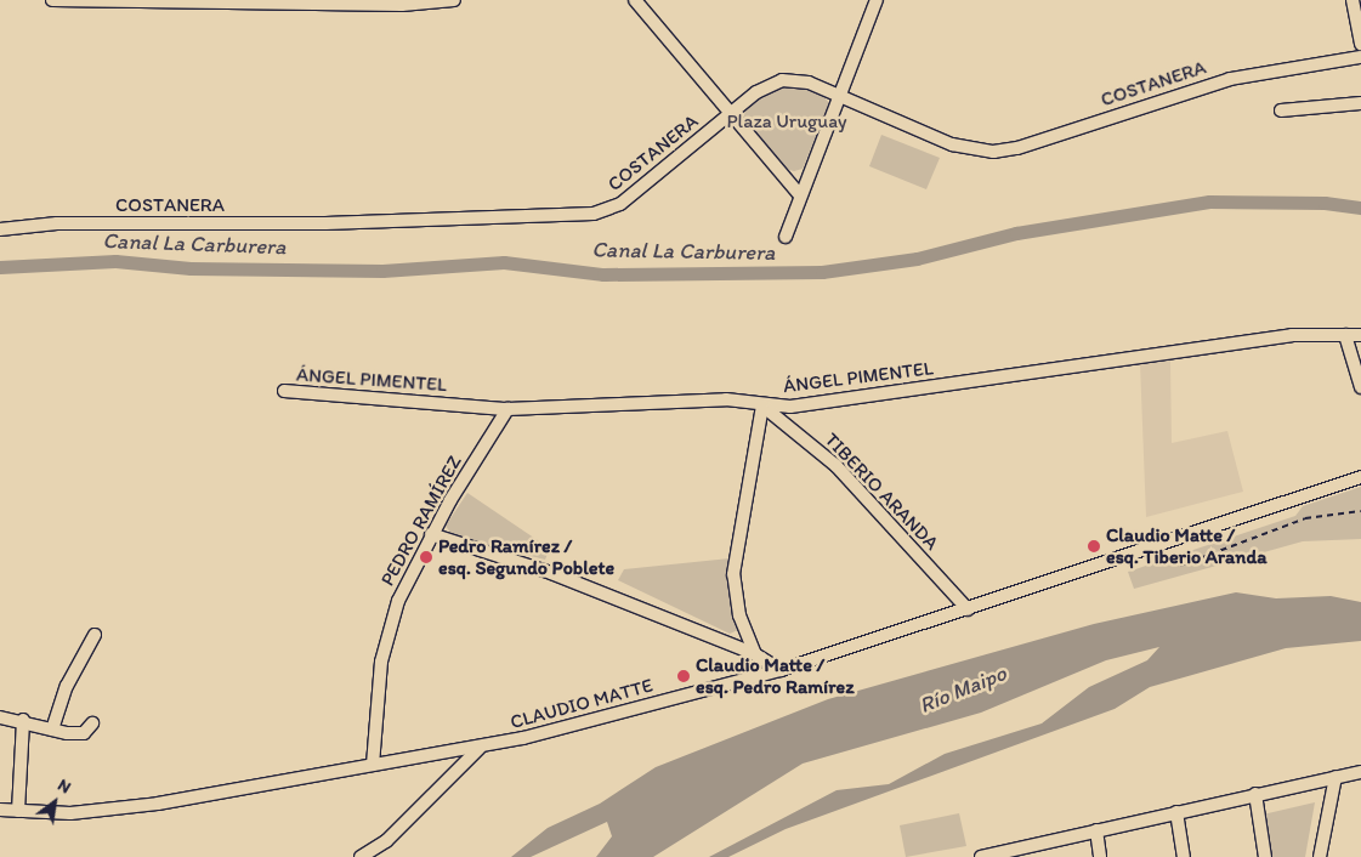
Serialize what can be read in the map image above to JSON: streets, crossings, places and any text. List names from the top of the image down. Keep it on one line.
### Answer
{"streets":{"street":["COSTANERA","ÁNGEL PIMENTEL","TIBERIO ARANDA","PEDRO RAMÍREZ","CLAUDIO MATTE"]},"crossings":[["ÁNGEL PIMENTEL","TIBERIO ARANDA"],["ÁNGEL PIMENTEL","PEDRO RAMÍREZ"],["TIBERIO ARANDA","CLAUDIO MATTE"],["PEDRO RAMÍREZ","CLAUDIO MATTE"]],"water":["Canal La Carburera","Río Maipo"],"parks":["Plaza Uruguay"],"places":["Claudio Matte / esq. Tiberio Aranda","Pedro Ramírez / esq. Segundo Poblete","Claudio Matte / esq. Pedro Ramírez"],"north":"top right"}
